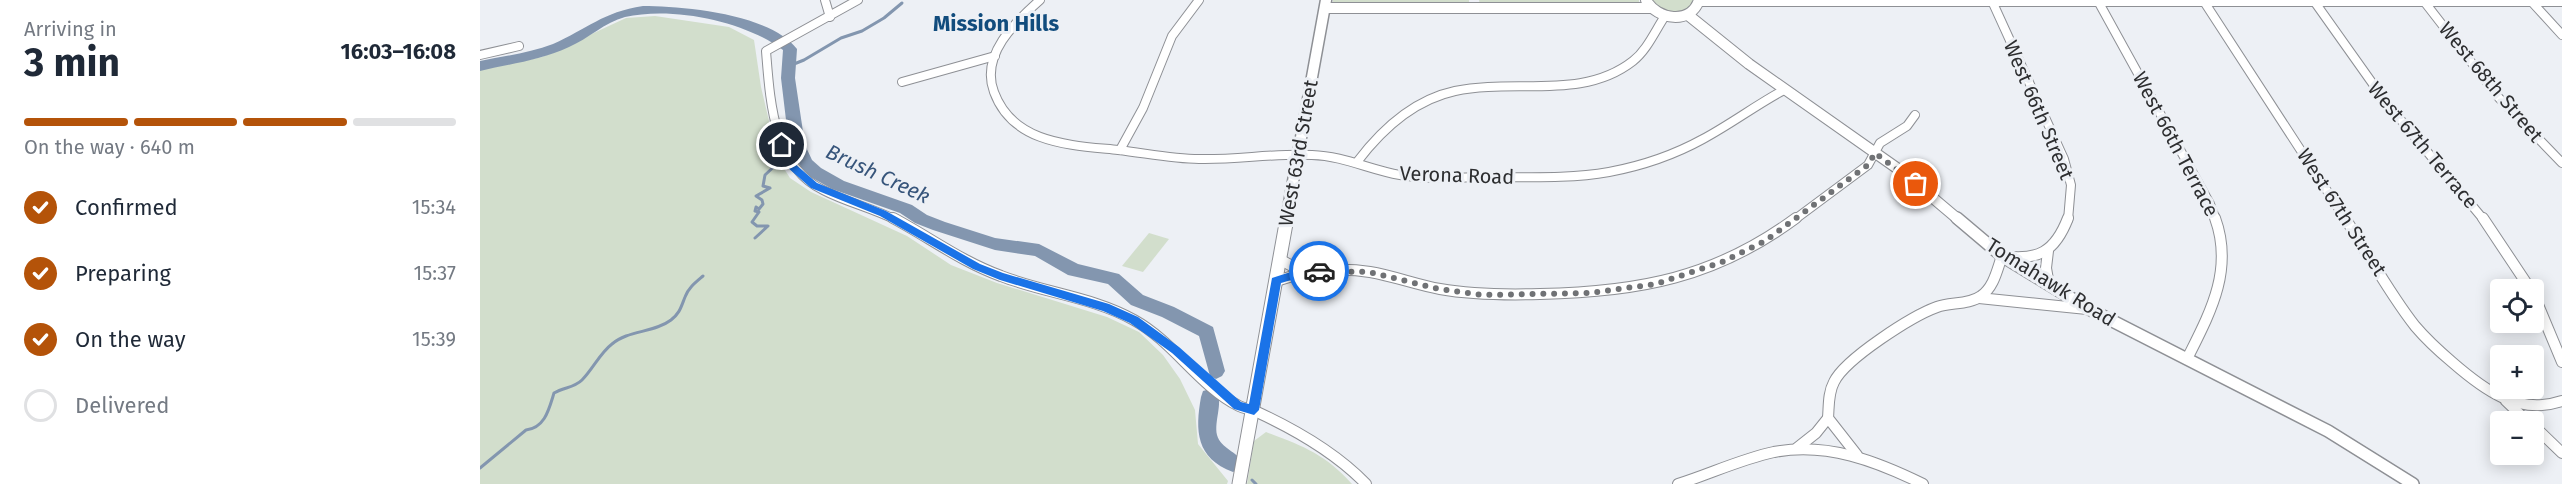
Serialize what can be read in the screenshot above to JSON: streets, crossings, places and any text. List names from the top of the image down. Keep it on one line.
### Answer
{"streets":{"main road":["West 63rd Street"],"street":["West 68th Street","West 66th Street","West 66th Terrace","West 67th Terrace","Verona Road","West 67th Street","Tomahawk Road"]},"crossings":[["West 66th Terrace","Tomahawk Road"],["West 63rd Street","Verona Road"],["Verona Road","Tomahawk Road"]],"districts":["Mission Hills"],"water":["Brush Creek"],"page":{"heading":["3 min","Arriving in","16:03–16:08"],"bar":"On the way · 640 m","list":[["Confirmed","15:34"],["Preparing","15:37"],["On the way","15:39"],"Delivered"],"map_buttons":["+","−"]}}
